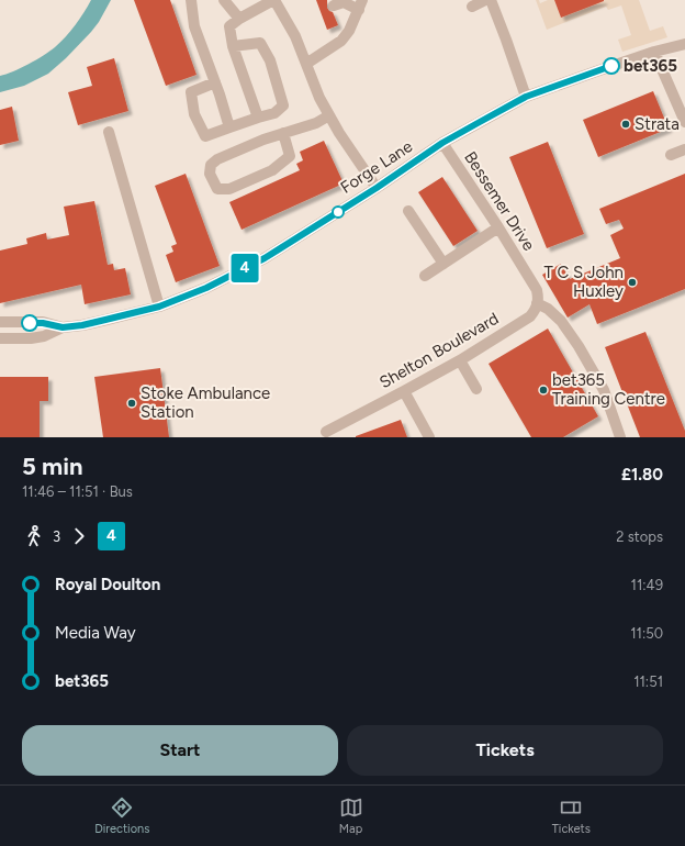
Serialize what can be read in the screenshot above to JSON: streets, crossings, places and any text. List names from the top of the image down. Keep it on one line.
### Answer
{"streets":{"street":["Forge Lane","Bessemer Drive","Shelton Boulevard"]},"crossings":[["Forge Lane","Bessemer Drive"],["Bessemer Drive","Shelton Boulevard"]],"places":["bet365","Strata","T C S John Huxley","bet365 Training Centre","Stoke Ambulance Station"],"lines":["bus line 4"],"page":{"on_map":"4","heading":["5 min","11:46 – 11:51 · Bus","£1.80"],"legs":["3","4","2 stops"],"list":[{"name":"Royal Doulton","value":"11:49"},{"name":"Media Way","value":"11:50"},{"name":"bet365","value":"11:51"}],"buttons":["Start","Tickets"],"tabs":["Directions","Map","Tickets"]}}
